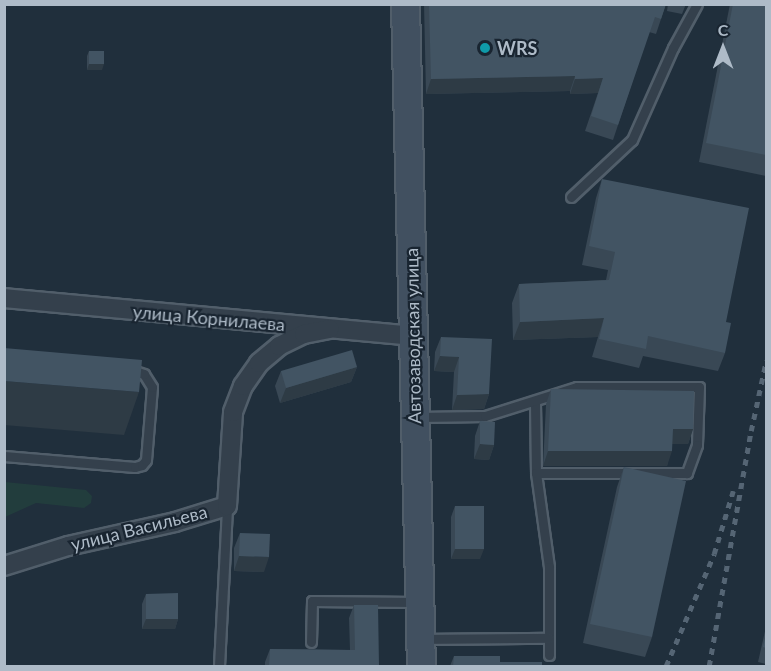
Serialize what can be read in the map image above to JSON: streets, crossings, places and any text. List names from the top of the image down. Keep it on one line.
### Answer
{"streets":{"street":["улица Корнилаева","Автозаводская улица","улица Васильева"]},"crossings":[["улица Корнилаева","Автозаводская улица"],["улица Корнилаева","улица Васильева"]],"places":["WRS"],"north":"top"}
